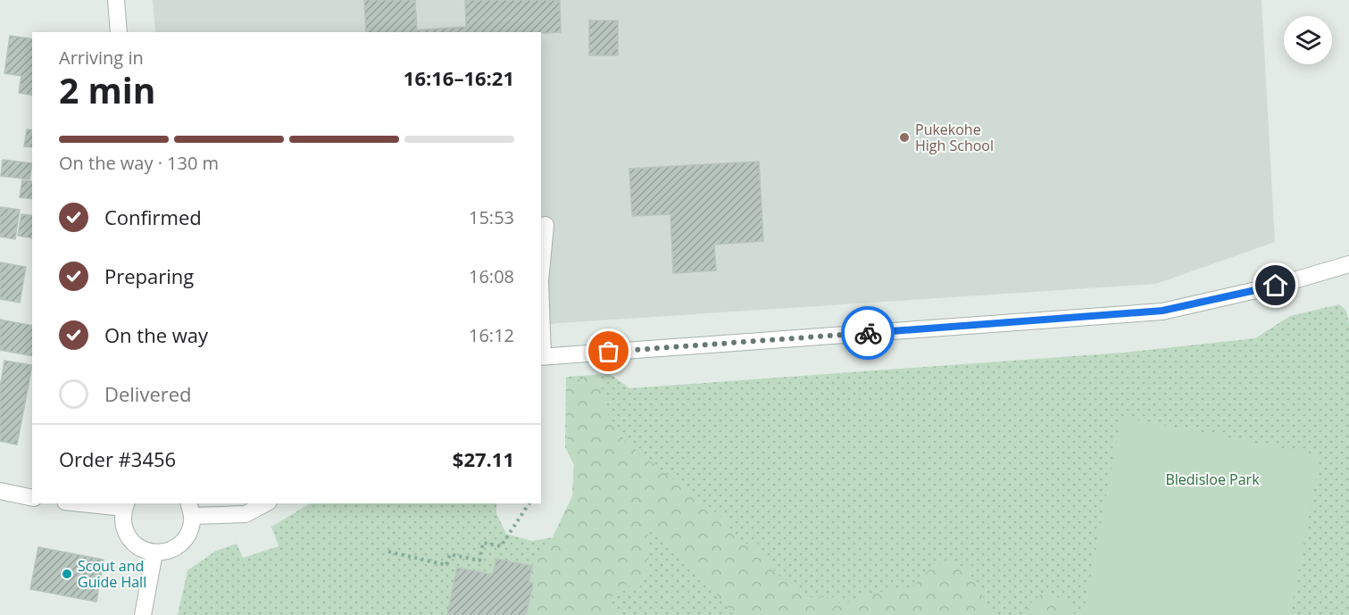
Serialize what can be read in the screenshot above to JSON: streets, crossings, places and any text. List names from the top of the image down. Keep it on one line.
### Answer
{"parks":["Bledisloe Park"],"places":["Pukekohe High School","Scout and Guide Hall"],"page":{"heading":["2 min","Arriving in","16:16–16:21"],"panel":["Order #3456","$27.11"],"bar":"On the way · 130 m","list":[["Confirmed","15:53"],["Preparing","16:08"],["On the way","16:12"],"Delivered"]}}
